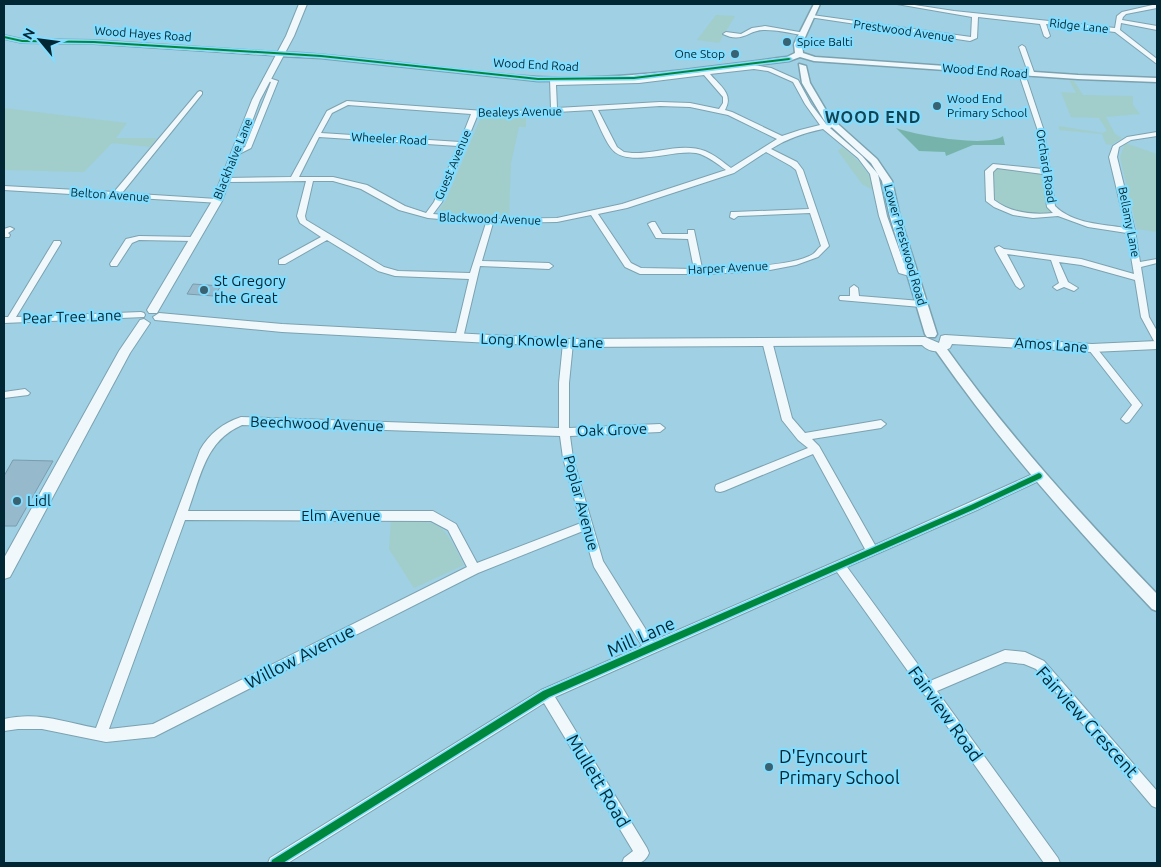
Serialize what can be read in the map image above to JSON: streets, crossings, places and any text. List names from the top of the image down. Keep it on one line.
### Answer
{"streets":{"main road":["Blackhalve Lane","Long Knowle Lane","Amos Lane"],"street":["Ridge Lane","Prestwood Avenue","Wood Hayes Road","Wood End Road","Bealeys Avenue","Wheeler Road","Guest Avenue","Orchard Road","Belton Avenue","Blackwood Avenue","Bellamy Lane","Lower Prestwood Road","Harper Avenue","Pear Tree Lane","Beechwood Avenue","Oak Grove","Poplar Avenue","Elm Avenue","Mill Lane","Willow Avenue","Fairview Road","Fairview Crescent","Mullett Road"]},"crossings":[["Ridge Lane","Prestwood Avenue"],["Wood Hayes Road","Wood End Road"],["Wood Hayes Road","Blackhalve Lane"],["Wood End Road","Blackhalve Lane"],["Wood End Road","Orchard Road"],["Bealeys Avenue","Wheeler Road"],["Bealeys Avenue","Guest Avenue"],["Bealeys Avenue","Blackwood Avenue"],["Wheeler Road","Guest Avenue"],["Blackhalve Lane","Belton Avenue"],["Blackhalve Lane","Blackwood Avenue"],["Blackhalve Lane","Long Knowle Lane"],["Guest Avenue","Blackwood Avenue"],["Orchard Road","Bellamy Lane"],["Blackwood Avenue","Lower Prestwood Road"],["Blackwood Avenue","Harper Avenue"],["Lower Prestwood Road","Long Knowle Lane"],["Long Knowle Lane","Poplar Avenue"],["Beechwood Avenue","Oak Grove"],["Beechwood Avenue","Poplar Avenue"],["Beechwood Avenue","Elm Avenue"],["Beechwood Avenue","Willow Avenue"],["Oak Grove","Poplar Avenue"],["Poplar Avenue","Mill Lane"],["Poplar Avenue","Willow Avenue"],["Elm Avenue","Willow Avenue"],["Mill Lane","Fairview Road"],["Mill Lane","Mullett Road"],["Fairview Road","Fairview Crescent"]],"districts":["WOOD END"],"places":["Spice Balti","One Stop","Wood End Primary School","St Gregory the Great","Lidl","D'Eyncourt Primary School"],"north":"top left"}
